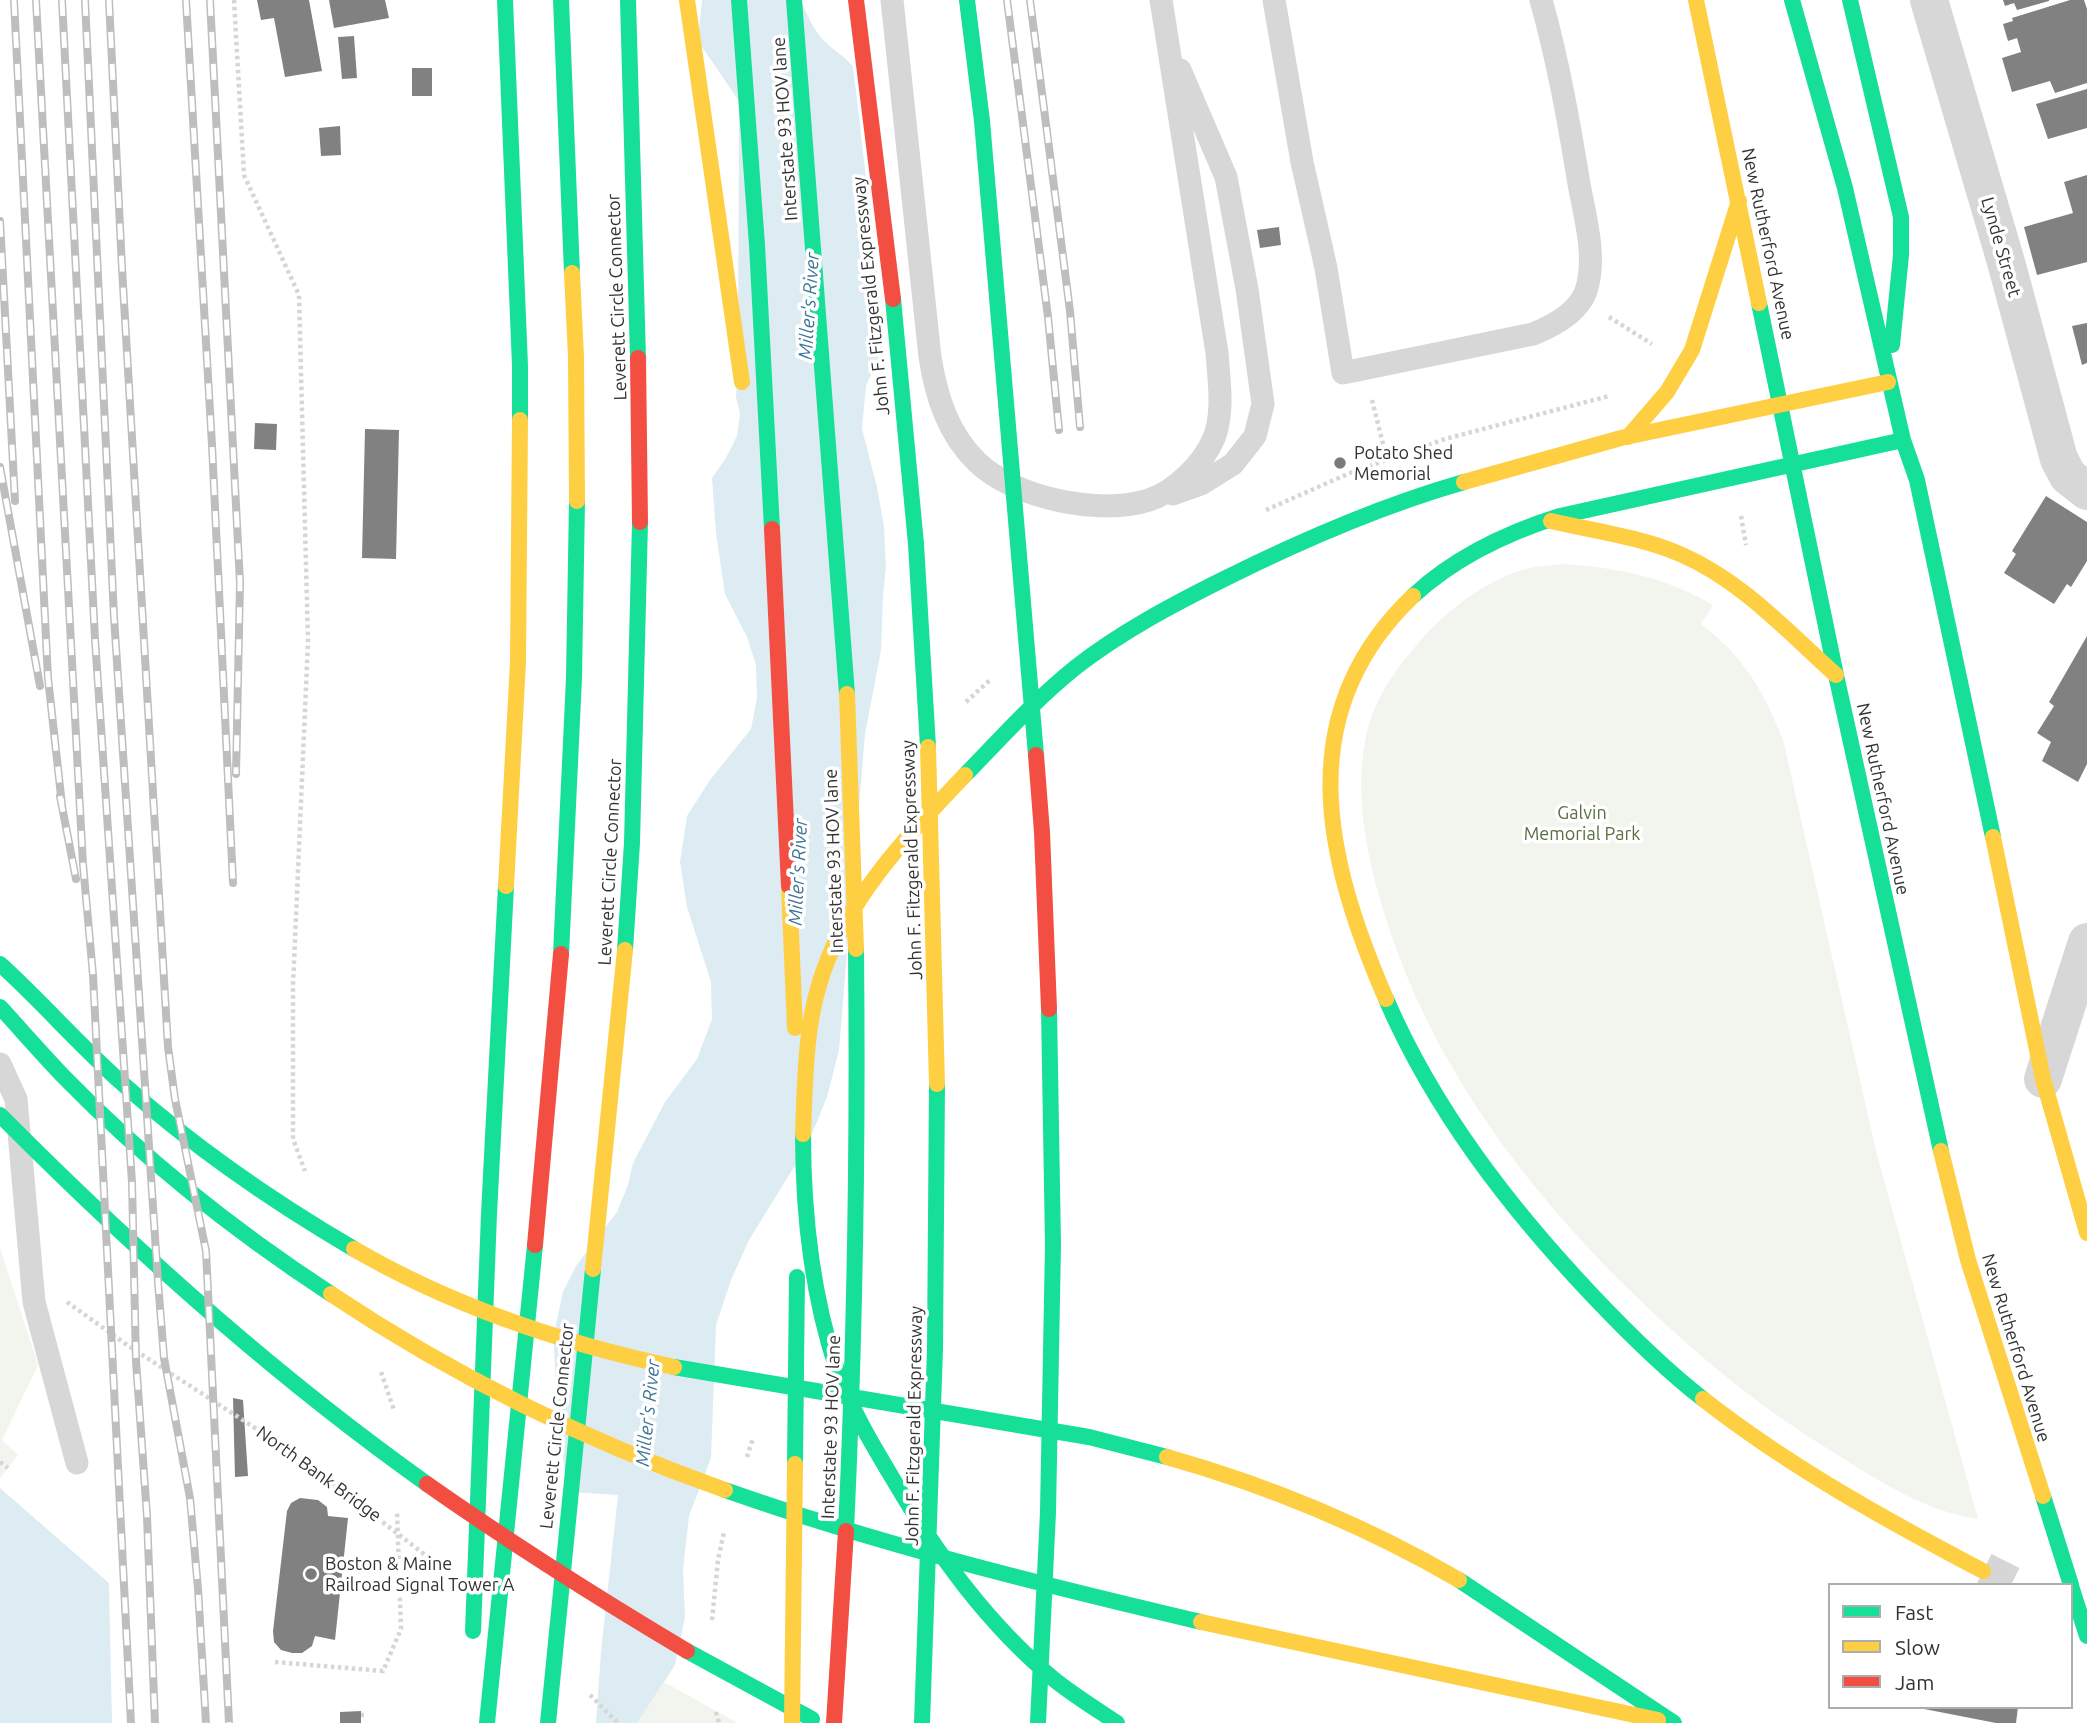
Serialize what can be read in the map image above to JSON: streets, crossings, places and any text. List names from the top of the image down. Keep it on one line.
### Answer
{"streets":{"main road":["Interstate 93 HOV lane","New Rutherford Avenue","John F. Fitzgerald Expressway","Leverett Circle Connector"],"street":["Lynde Street"],"path":["North Bank Bridge"]},"water":["Miller's River"],"parks":["Galvin Memorial Park"],"places":["Potato Shed Memorial","Boston & Maine Railroad Signal Tower A"],"legend":["Fast","Slow","Jam"]}
